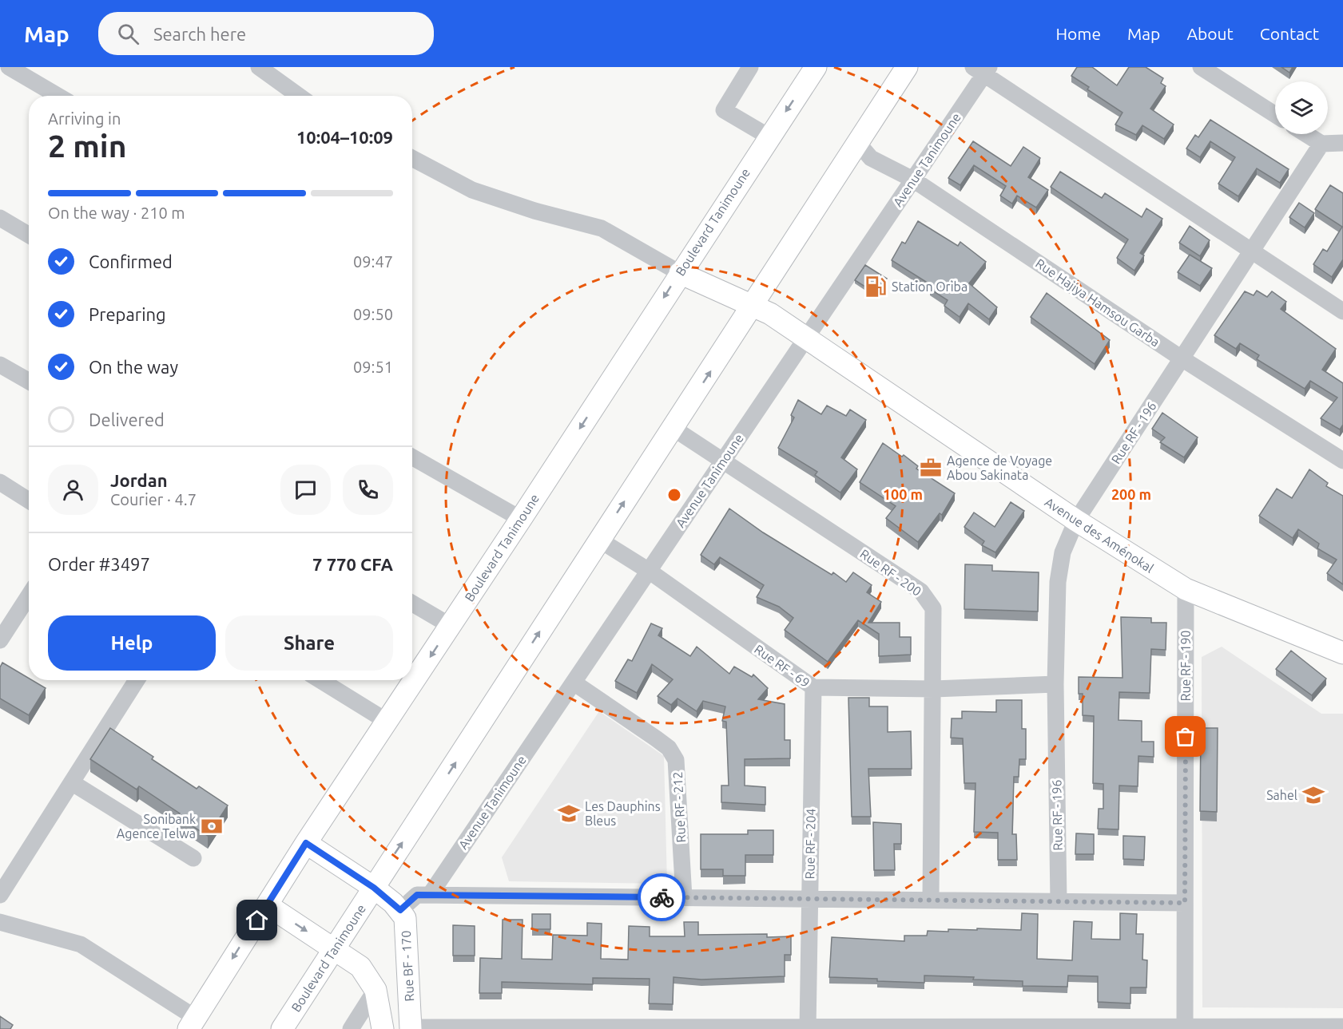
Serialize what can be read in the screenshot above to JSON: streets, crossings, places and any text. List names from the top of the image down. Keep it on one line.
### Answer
{"streets":{"main road":["Boulevard Tanimoune","Avenue des Aménokal","Rue BF - 170"],"street":["Avenue Tanimoune","Rue Hajiya Hamsou Garba","Rue RF - 196","Rue RF - 200","Rue RF - 69","Rue RF - 190","Rue RF - 212","Rue RF - 204"]},"crossings":[["Avenue Tanimoune","Rue Hajiya Hamsou Garba"],["Avenue Tanimoune","Avenue des Aménokal"],["Avenue Tanimoune","Rue RF - 200"],["Avenue Tanimoune","Rue RF - 69"],["Avenue Tanimoune","Rue RF - 212"],["Boulevard Tanimoune","Rue Hajiya Hamsou Garba"],["Boulevard Tanimoune","Avenue des Aménokal"],["Boulevard Tanimoune","Rue RF - 200"],["Boulevard Tanimoune","Rue RF - 69"],["Rue Hajiya Hamsou Garba","Rue RF - 196"],["Rue RF - 196","Avenue des Aménokal"],["Rue RF - 196","Rue RF - 69"],["Avenue des Aménokal","Rue RF - 190"],["Rue RF - 200","Rue RF - 69"],["Rue RF - 69","Rue RF - 204"]],"places":{"fuel station":["Station Oriba"],"office":["Agence de Voyage Abou Sakinata"],"school or university":["Sahel","Les Dauphins Bleus"],"bank":["Sonibank Agence Telwa"]},"page":{"header":"Map","search":"Search here","nav":["Home","Map","About","Contact"],"heading":["2 min","Arriving in","10:04–10:09"],"panel":["Jordan","Courier · 4.7","Order #3497","7 770 CFA"],"bar":"On the way · 210 m","list":[["Confirmed","09:47"],["Preparing","09:50"],["On the way","09:51"],"Delivered"],"buttons":["Help","Share"]},"rings":["100 m","200 m"]}
